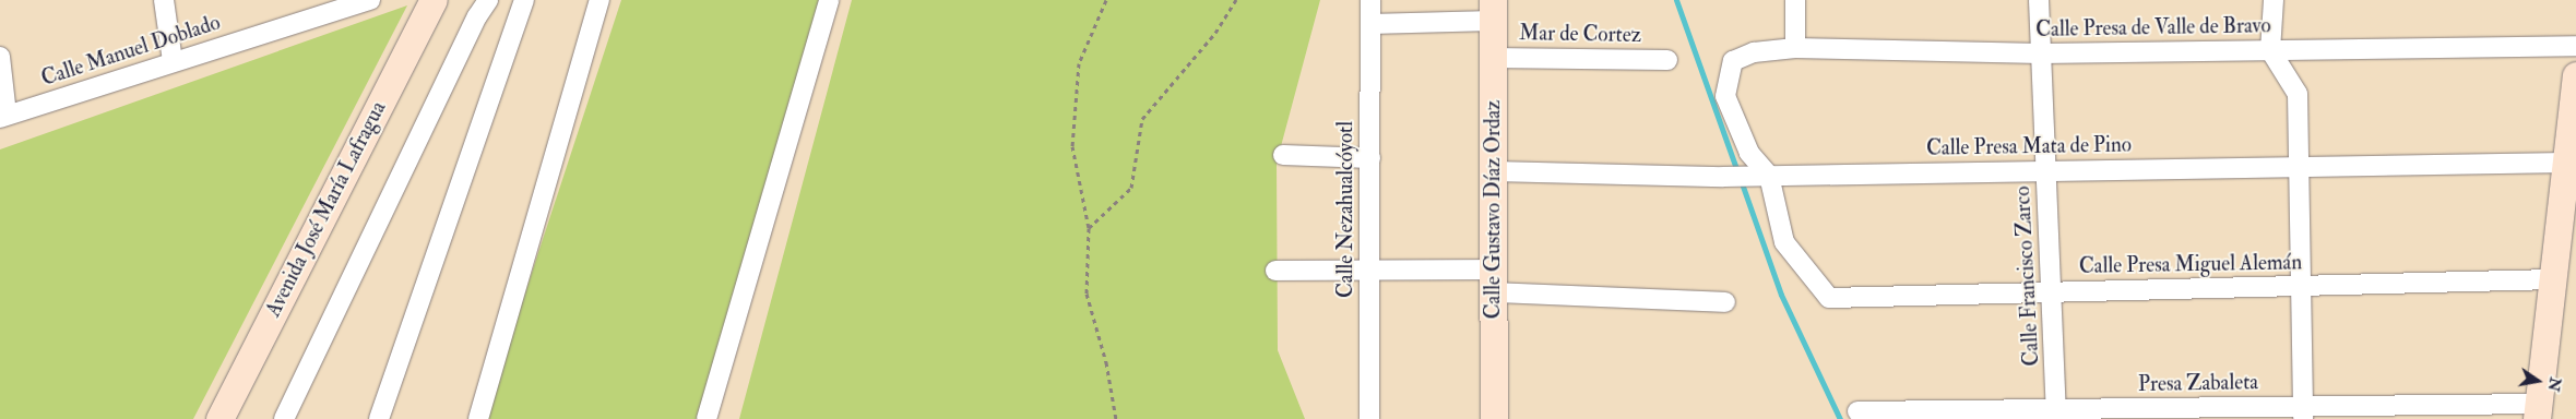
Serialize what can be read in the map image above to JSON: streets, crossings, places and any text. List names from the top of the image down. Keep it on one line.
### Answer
{"streets":{"street":["Calle Presa de Valle de Bravo","Mar de Cortez","Calle Manuel Doblado","Calle Presa Mata de Pino","Avenida José María Lafragua","Calle Nezahualcóyotl","Calle Gustavo Díaz Ordaz","Calle Presa Miguel Alemán","Calle Francisco Zarco","Presa Zabaleta"]},"crossings":[["Calle Presa de Valle de Bravo","Calle Presa Mata de Pino"],["Calle Presa de Valle de Bravo","Calle Presa Miguel Alemán"],["Calle Presa de Valle de Bravo","Calle Francisco Zarco"],["Mar de Cortez","Calle Gustavo Díaz Ordaz"],["Calle Presa Mata de Pino","Calle Gustavo Díaz Ordaz"],["Calle Presa Mata de Pino","Calle Presa Miguel Alemán"],["Calle Presa Mata de Pino","Calle Francisco Zarco"],["Calle Presa Miguel Alemán","Calle Francisco Zarco"],["Calle Francisco Zarco","Presa Zabaleta"]],"north":"right"}
